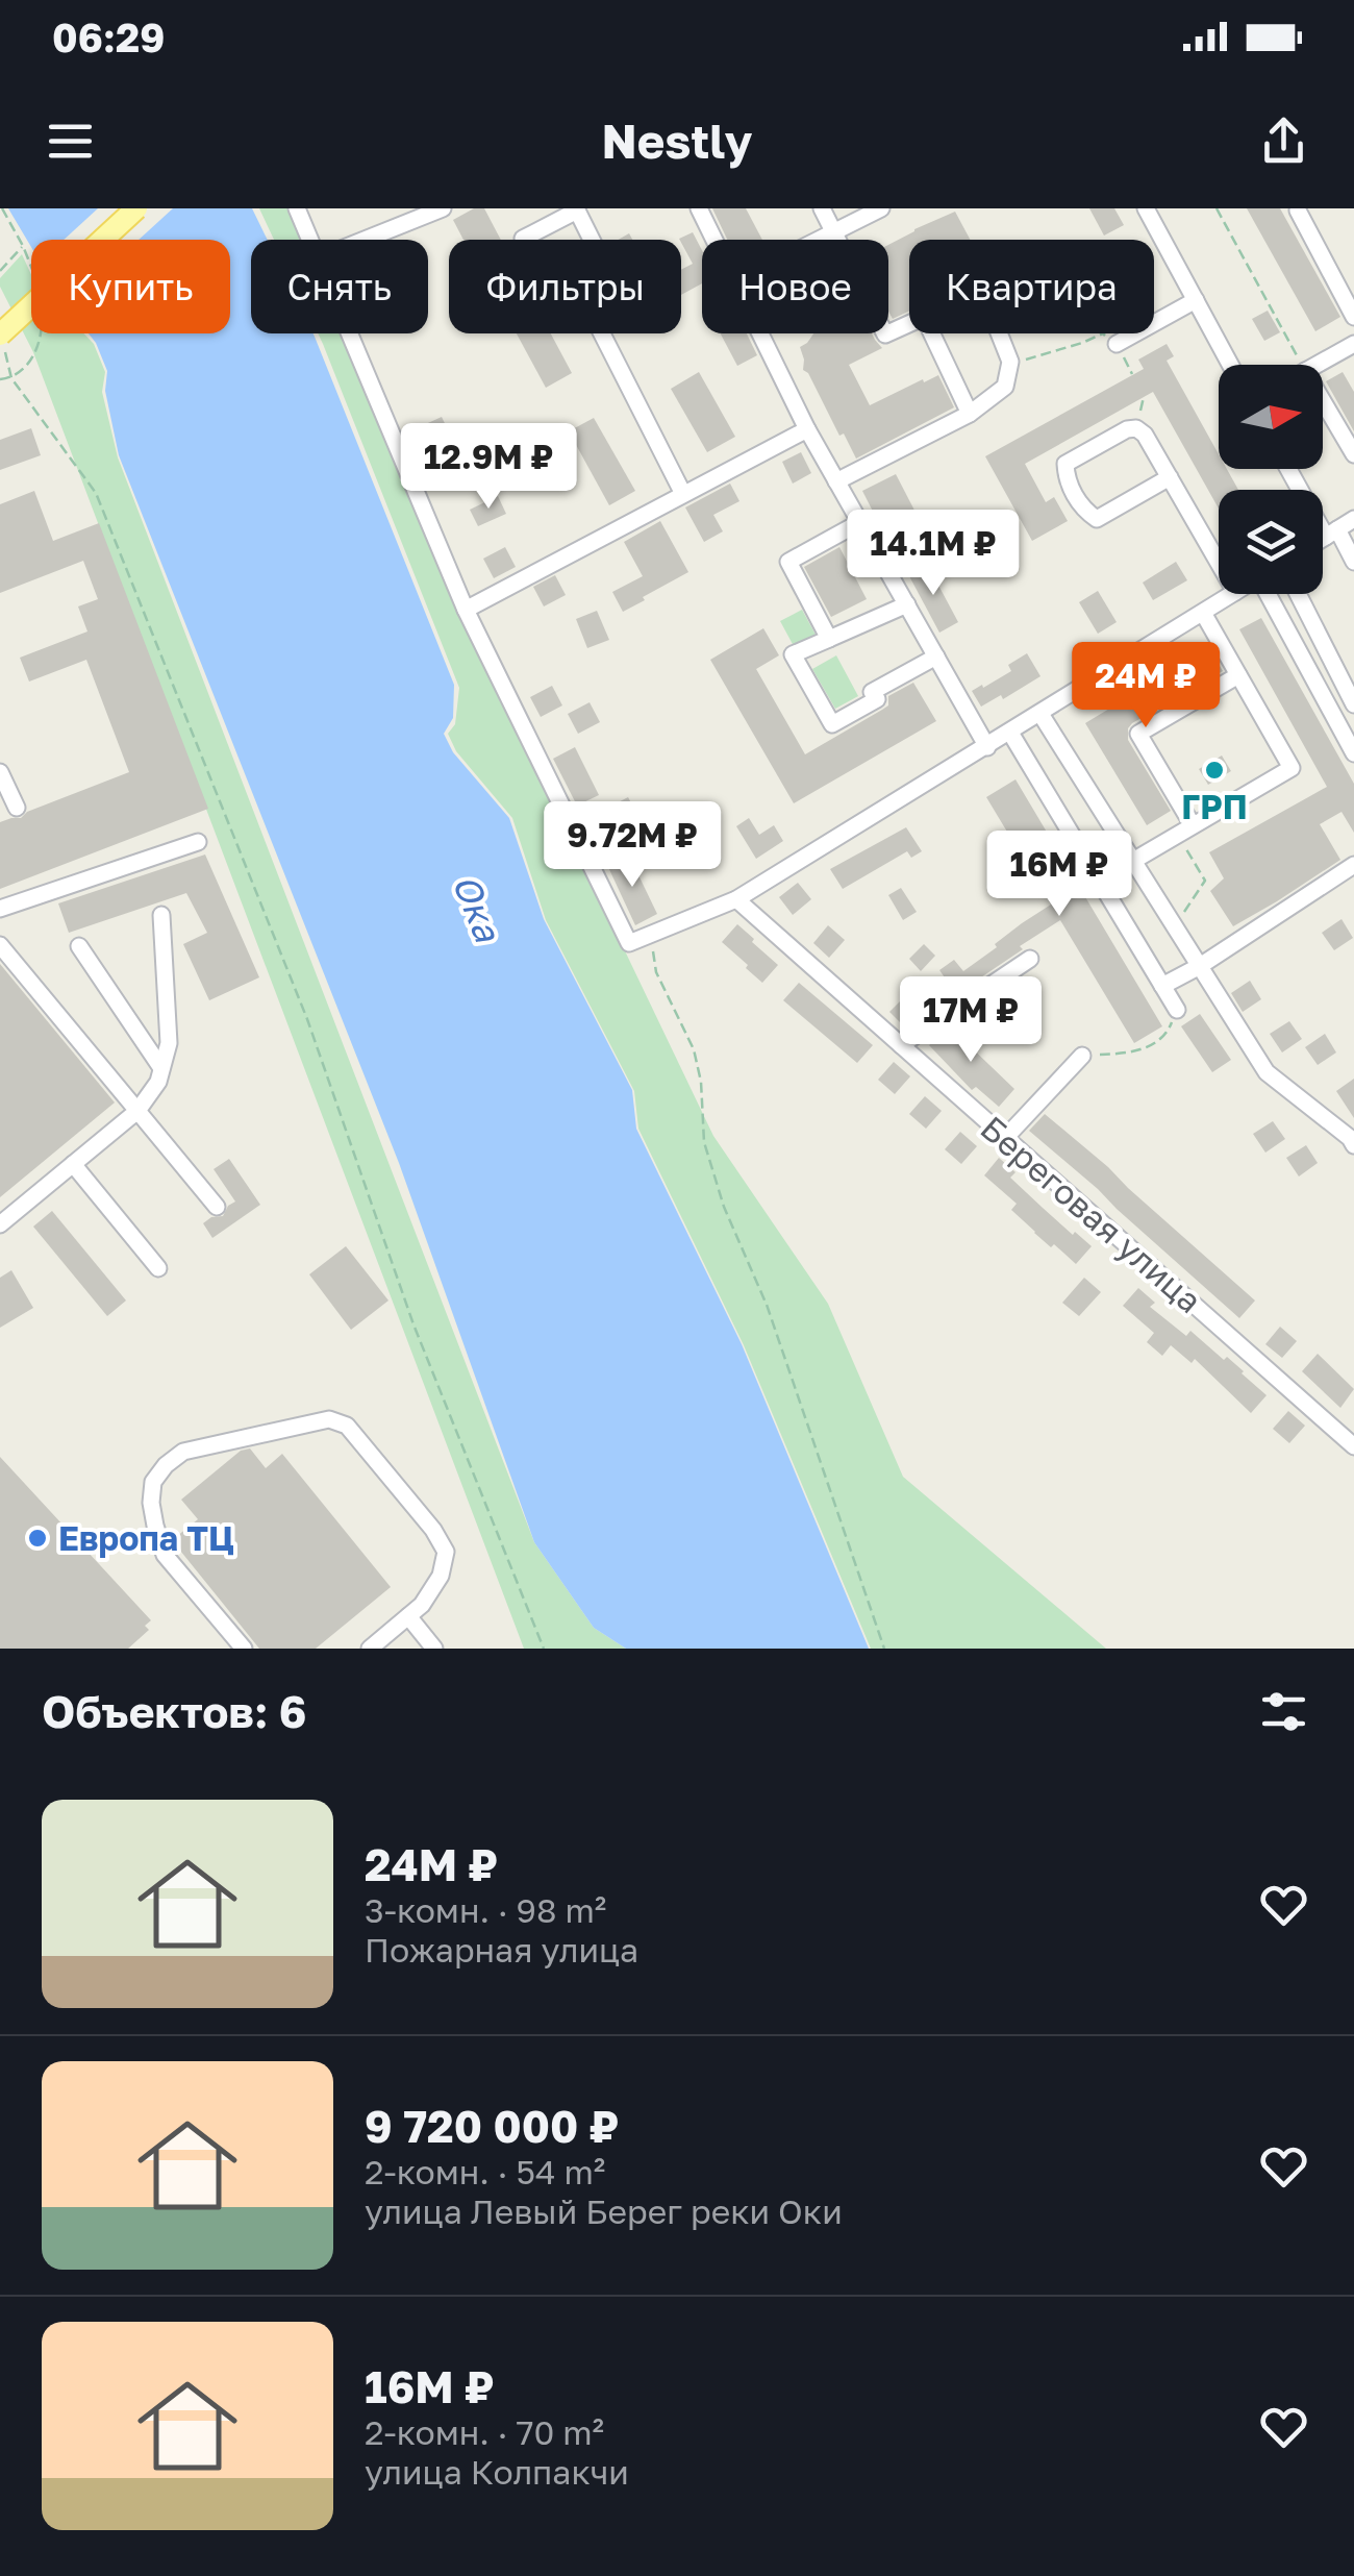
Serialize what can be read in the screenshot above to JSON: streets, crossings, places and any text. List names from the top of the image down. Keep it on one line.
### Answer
{"streets":{"street":["Береговая улица"]},"water":["Ока"],"places":["ГРП","Европа ТЦ"],"north":"right","page":{"status":"06:29","header":"Nestly","chip":["Купить","Снять","Фильтры","Новое","Квартира"],"price":["12.9M ₽","14.1M ₽","24M ₽","9.72M ₽","16M ₽","17M ₽"],"heading":"Объектов: 6","list":[{"name":"24M ₽","note":"3-комн. · 98 m² · Пожарная улица"},{"name":"9 720 000 ₽","note":"2-комн. · 54 m² · улица Левый Берег реки Оки"},{"name":"16M ₽","note":"2-комн. · 70 m² · улица Колпакчи"}]}}
